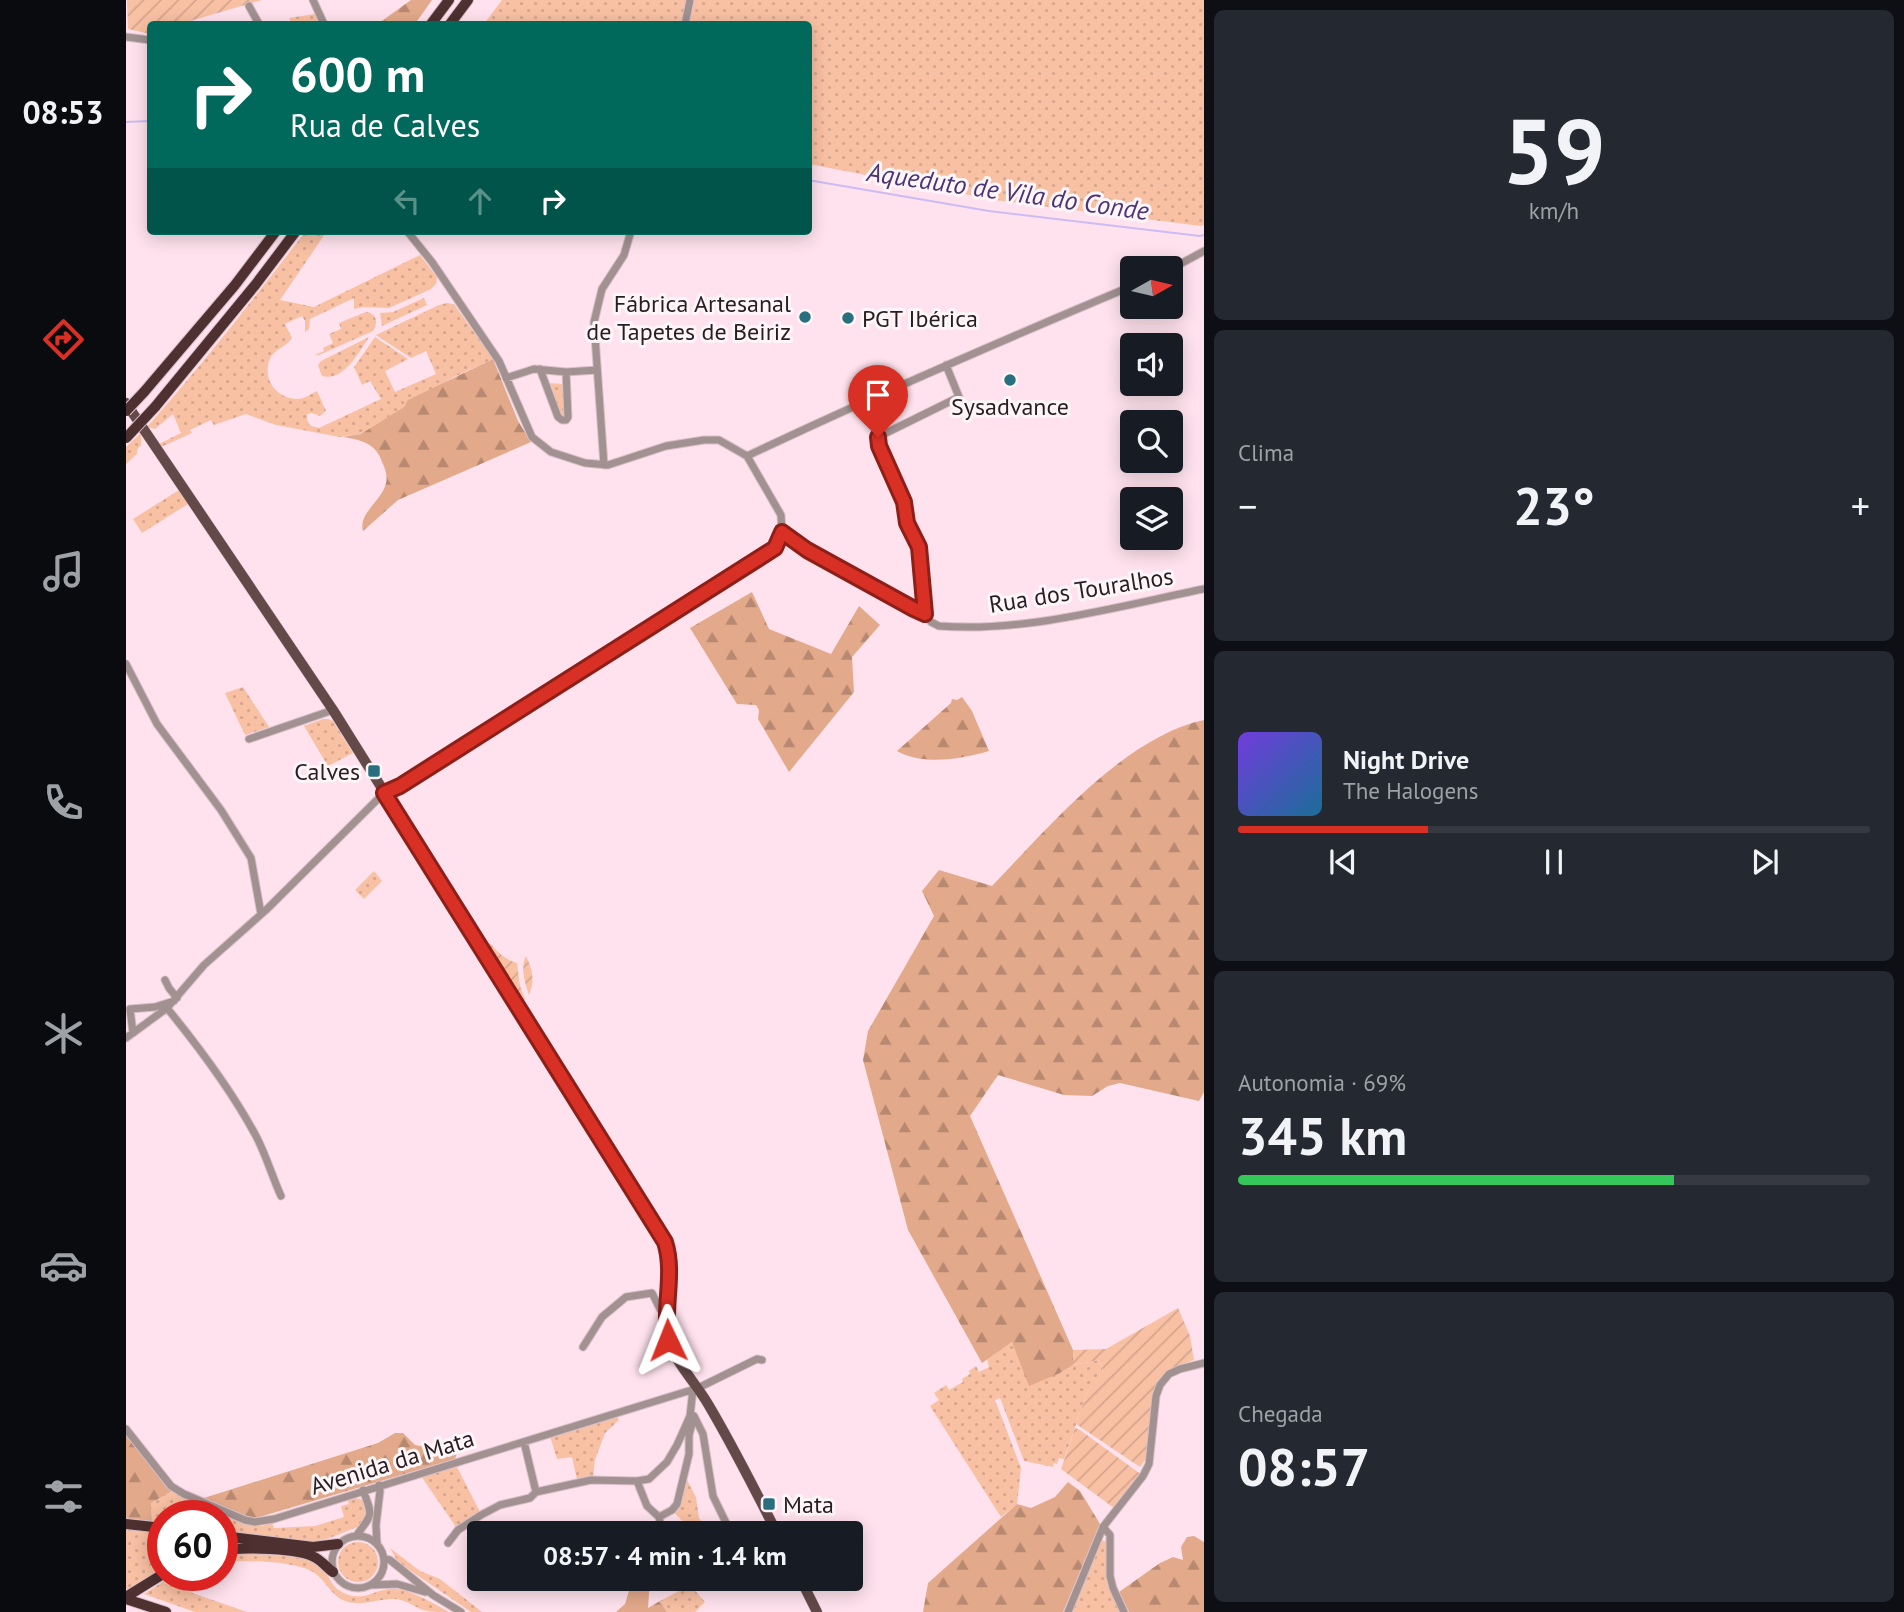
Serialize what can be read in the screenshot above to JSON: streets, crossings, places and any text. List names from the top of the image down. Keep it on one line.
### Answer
{"streets":{"street":["Rua dos Touralhos","Avenida da Mata"]},"water":["Aqueduto de Vila do Conde"],"places":{"other":["Fábrica Artesanal de Tapetes de Beiriz","PGT Ibérica","Sysadvance"],"transit":["Calves","Mata"]},"north":"right","page":{"tabs":"08:53","tile":[["59","km/h"],"Clima",["Autonomia · 69%","345 km"],["Chegada","08:57"]],"turn":["600 m","Rua de Calves"],"heat":["−","23°","+"],"song":["Night Drive","The Halogens"],"limit":"60","trip":"08:57 · 4 min · 1.4 km"}}
